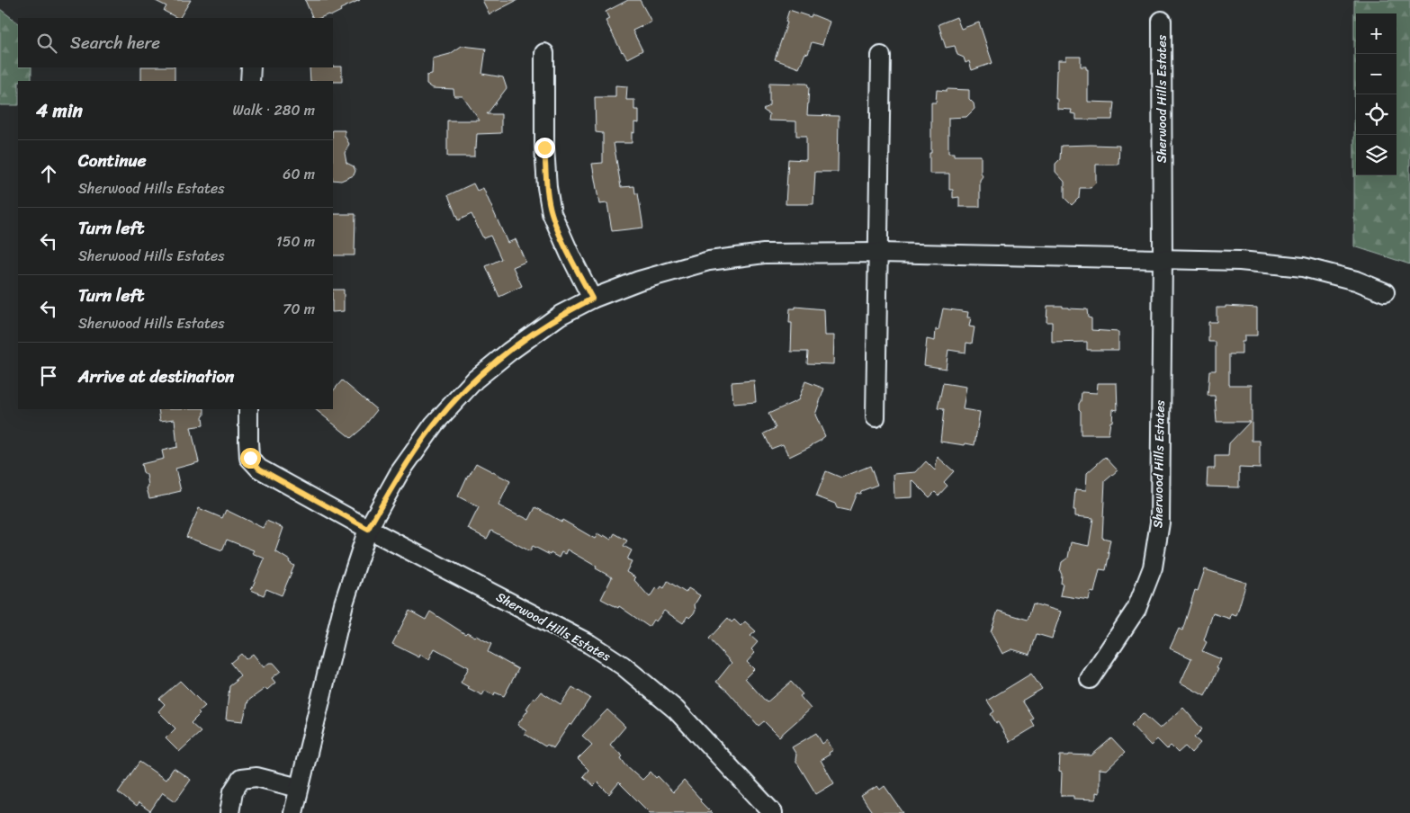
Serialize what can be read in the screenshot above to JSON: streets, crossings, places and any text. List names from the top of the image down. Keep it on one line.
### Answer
{"streets":{"street":["Sherwood Hills Estates"]},"page":{"map_buttons":["+","−"],"search":"Search here","heading":["4 min","Walk · 280 m"],"list":[["Continue","Sherwood Hills Estates","60 m"],["Turn left","Sherwood Hills Estates","150 m"],["Turn left","Sherwood Hills Estates","70 m"],"Arrive at destination"]}}
